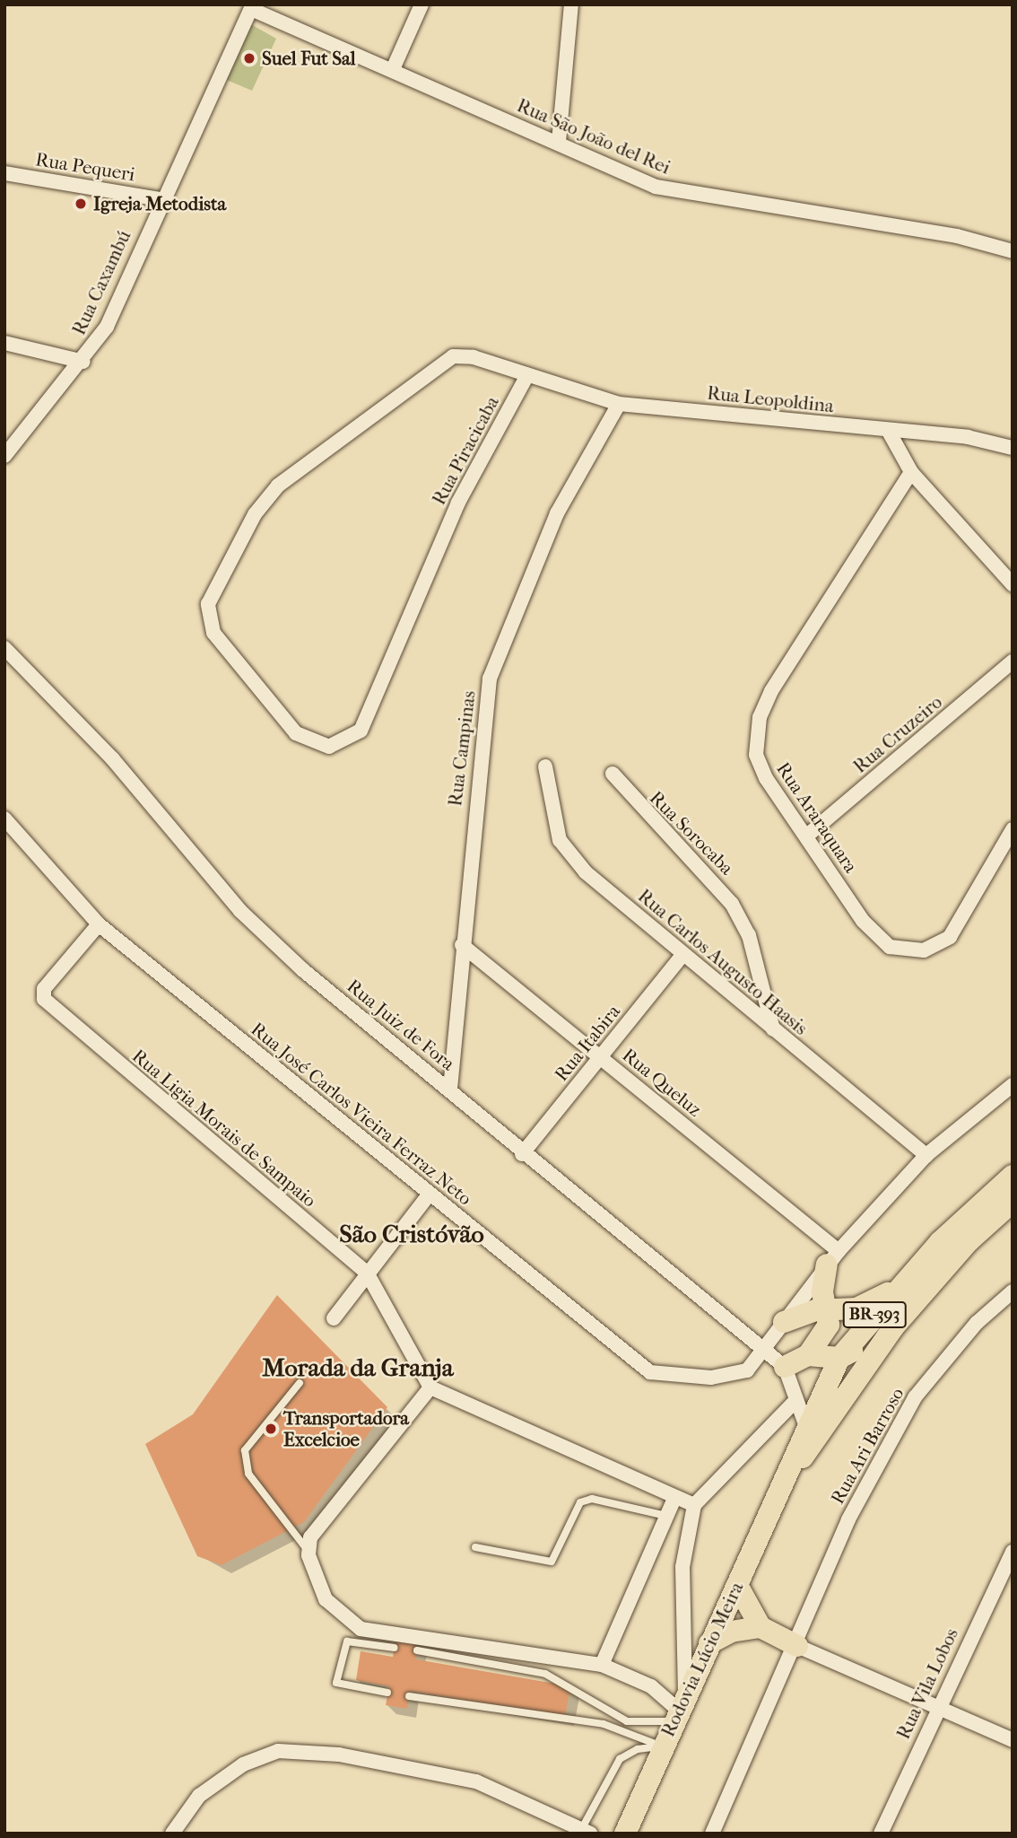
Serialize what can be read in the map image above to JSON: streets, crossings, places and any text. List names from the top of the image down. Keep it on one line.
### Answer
{"streets":{"main road":["BR-393","Rodovia Lúcio Meira"],"street":["Rua São João del Rei","Rua Pequeri","Rua Caxambú","Rua Leopoldina","Rua Piracicaba","Rua Cruzeiro","Rua Campinas","Rua Araraquara","Rua Sorocaba","Rua Carlos Augusto Haasis","Rua Juiz de Fora","Rua Itabira","Rua Queluz","Rua José Carlos Vieira Ferraz Neto","Rua Ligia Morais de Sampaio","Rua Ari Barroso","Rua Vila Lobos"]},"crossings":[["Rua São João del Rei","Rua Caxambú"],["Rua Pequeri","Rua Caxambú"],["Rua Leopoldina","Rua Piracicaba"],["Rua Leopoldina","Rua Campinas"],["Rua Cruzeiro","Rua Araraquara"],["Rua Campinas","Rua Juiz de Fora"],["Rua Campinas","Rua Queluz"],["Rua Sorocaba","Rua Carlos Augusto Haasis"],["Rua Carlos Augusto Haasis","Rua Itabira"],["Rua Carlos Augusto Haasis","Rua José Carlos Vieira Ferraz Neto"],["Rua Juiz de Fora","Rua Itabira"],["Rua Juiz de Fora","Rua José Carlos Vieira Ferraz Neto"],["Rua Itabira","Rua Queluz"],["Rua Queluz","Rua José Carlos Vieira Ferraz Neto"],["Rua José Carlos Vieira Ferraz Neto","Rua Ligia Morais de Sampaio"]],"districts":["São Cristóvão","Morada da Granja"],"places":["Suel Fut Sal","Igreja Metodista","Transportadora Excelcioe"]}
